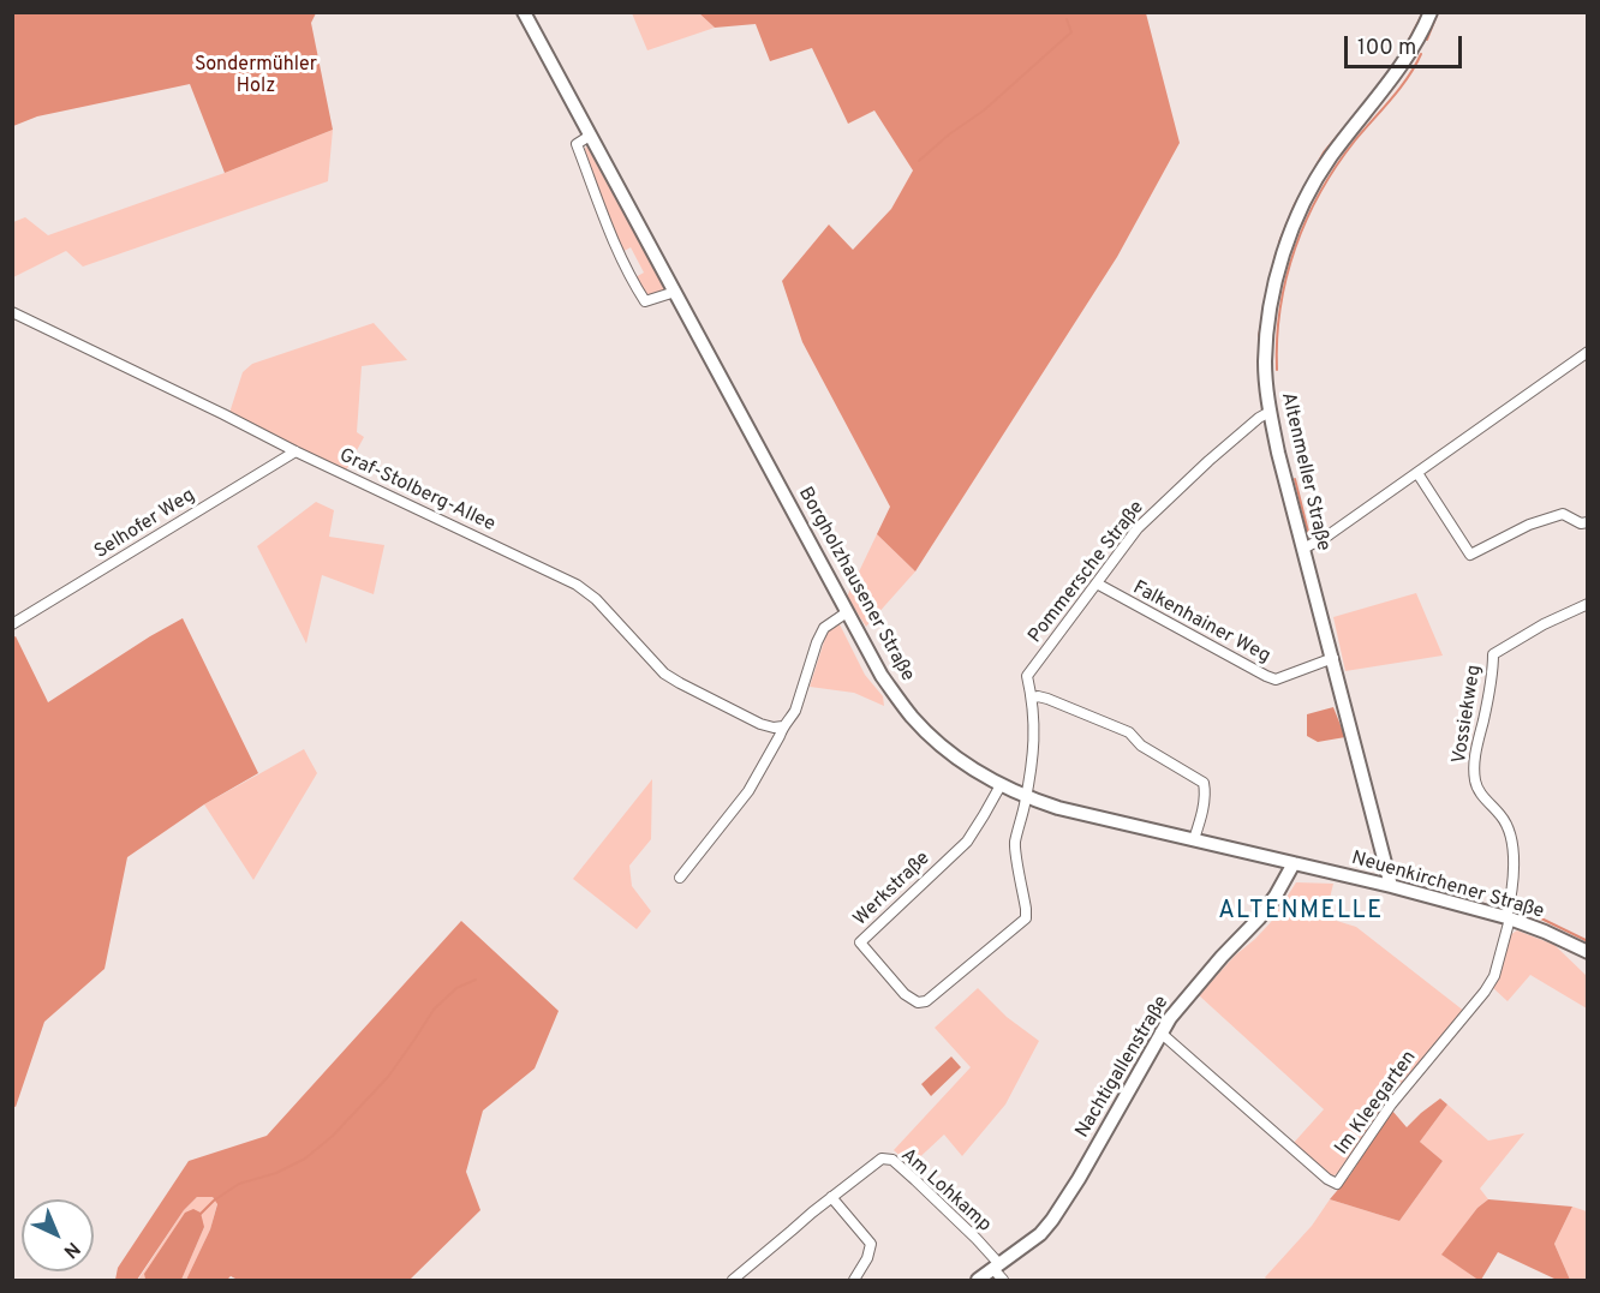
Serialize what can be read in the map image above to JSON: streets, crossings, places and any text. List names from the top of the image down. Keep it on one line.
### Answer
{"streets":{"main road":["Altenmeller Straße","Borgholzhausener Straße","Neuenkirchener Straße","Nachtigallenstraße"],"street":["Graf-Stolberg-Allee","Selhofer Weg","Pommersche Straße","Falkenhainer Weg","Vossiekweg","Werkstraße","Im Kleegarten","Am Lohkamp"]},"crossings":[["Altenmeller Straße","Pommersche Straße"],["Altenmeller Straße","Falkenhainer Weg"],["Altenmeller Straße","Neuenkirchener Straße"],["Graf-Stolberg-Allee","Selhofer Weg"],["Pommersche Straße","Borgholzhausener Straße"],["Pommersche Straße","Falkenhainer Weg"],["Pommersche Straße","Werkstraße"],["Borgholzhausener Straße","Neuenkirchener Straße"],["Borgholzhausener Straße","Werkstraße"],["Borgholzhausener Straße","Nachtigallenstraße"],["Vossiekweg","Neuenkirchener Straße"],["Vossiekweg","Im Kleegarten"],["Neuenkirchener Straße","Nachtigallenstraße"],["Neuenkirchener Straße","Im Kleegarten"],["Nachtigallenstraße","Im Kleegarten"],["Nachtigallenstraße","Am Lohkamp"]],"districts":["ALTENMELLE"],"parks":["Sondermühler Holz"],"scale_bar":"100 m","north":"bottom right"}
